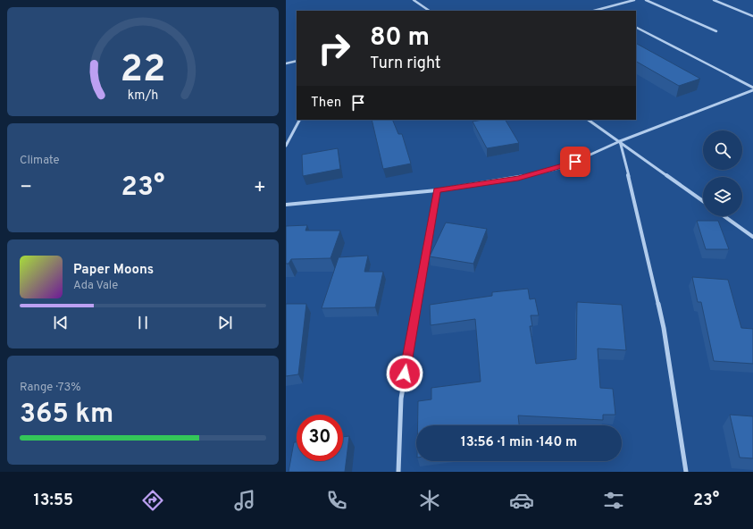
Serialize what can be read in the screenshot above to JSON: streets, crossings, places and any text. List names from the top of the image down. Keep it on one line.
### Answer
{"page":{"turn":["80 m","Turn right"],"then":"Then","tile":["Climate",["Range · 73%","365 km"]],"heat":["−","23°","+"],"song":["Paper Moons","Ada Vale"],"limit":"30","trip":"13:56 · 1 min · 140 m","tabs":["13:55","23°"],"gauge":["22","km/h"]}}
